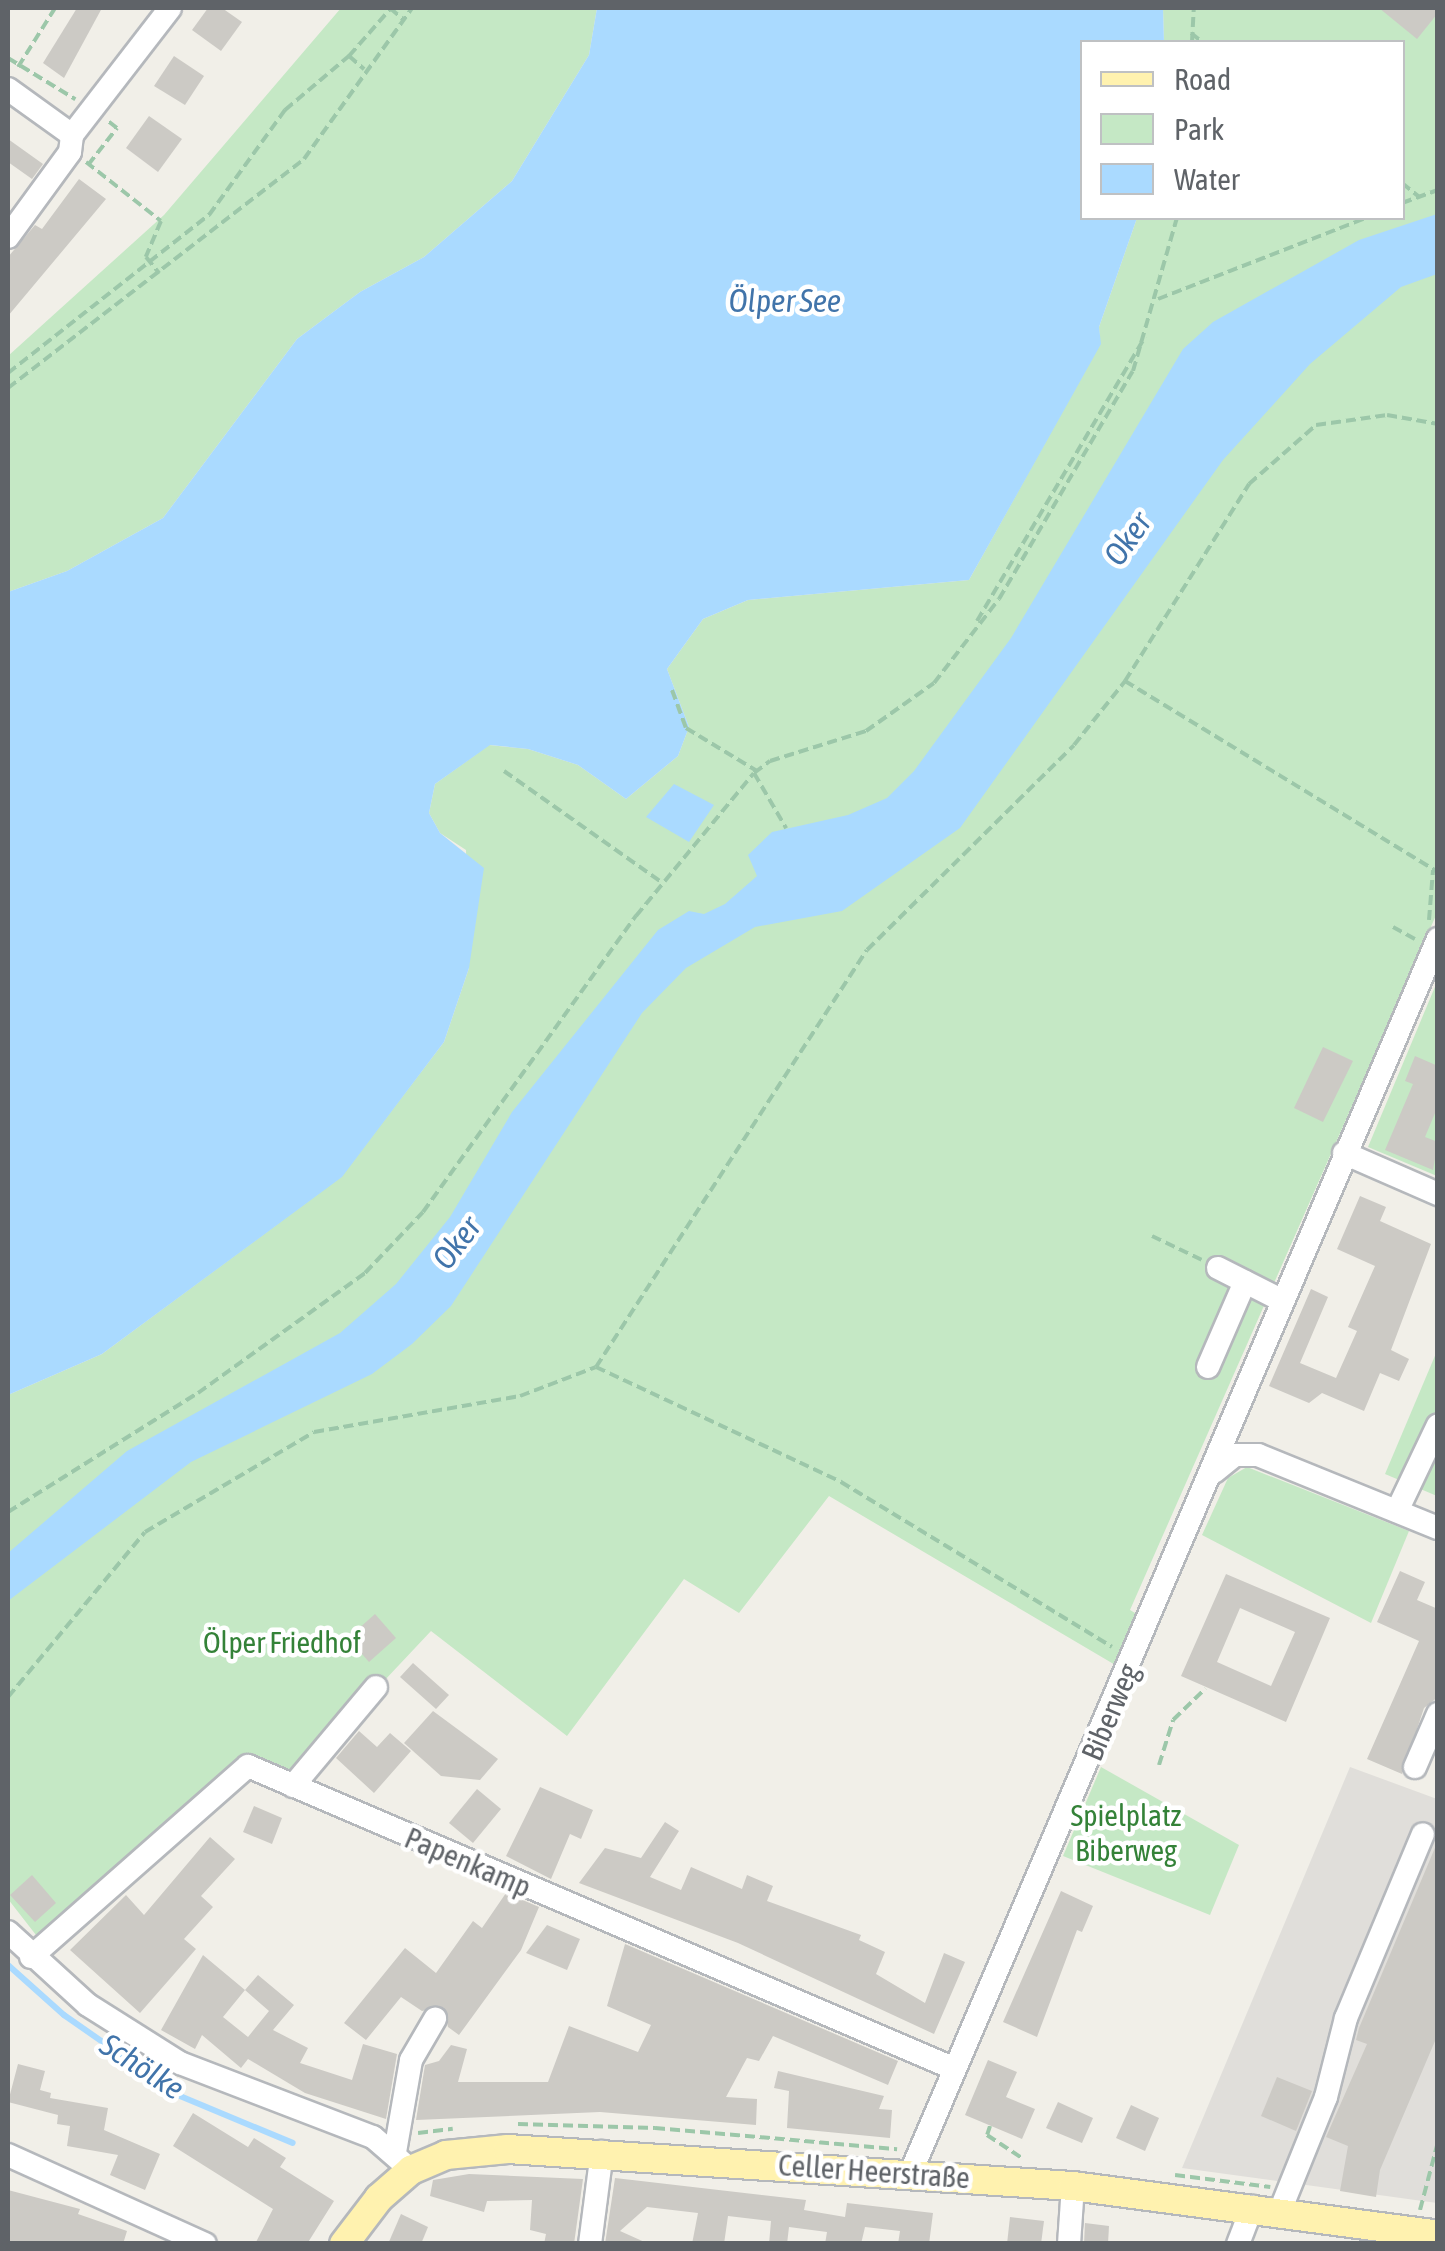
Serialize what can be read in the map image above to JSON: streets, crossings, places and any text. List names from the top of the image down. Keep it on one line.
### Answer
{"streets":{"main road":["Celler Heerstraße"],"street":["Biberweg","Papenkamp"]},"crossings":[["Biberweg","Papenkamp"],["Biberweg","Celler Heerstraße"]],"water":["Ölper See","Oker","Schölke"],"parks":["Ölper Friedhof","Spielplatz Biberweg"],"legend":["Road","Park","Water"]}
